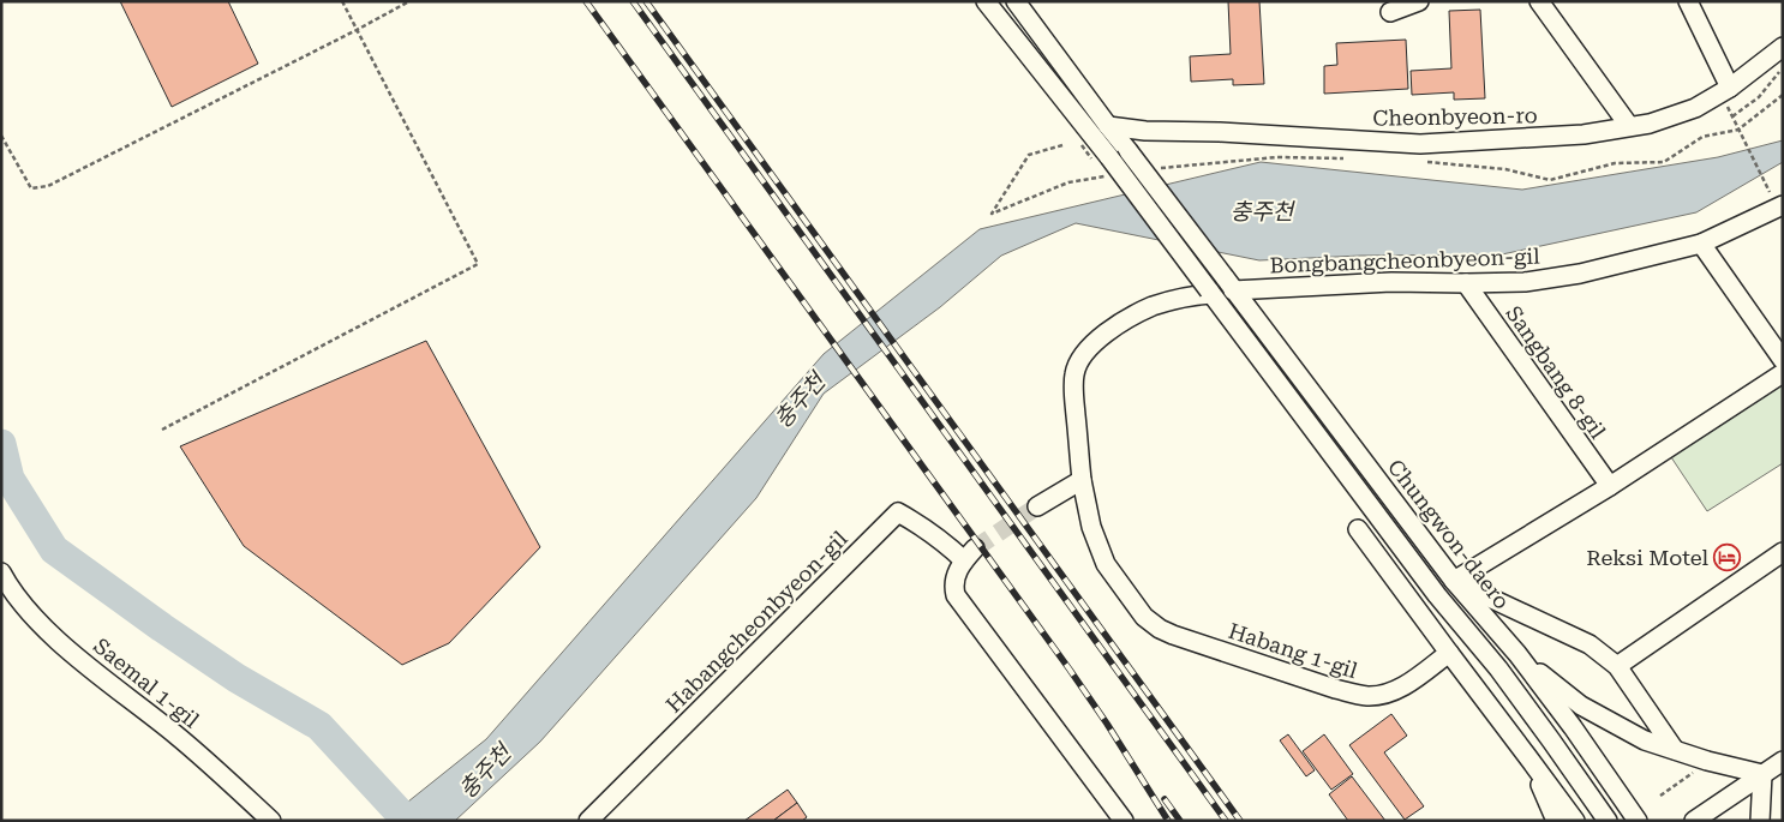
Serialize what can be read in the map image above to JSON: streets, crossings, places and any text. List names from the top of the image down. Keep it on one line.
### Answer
{"streets":{"street":["Cheonbyeon-ro","Bongbangcheonbyeon-gil","Sangbang 8-gil","Chungwon-daero","Habangcheonbyeon-gil","Habang 1-gil","Saemal 1-gil"]},"crossings":[["Cheonbyeon-ro","Chungwon-daero"],["Bongbangcheonbyeon-gil","Sangbang 8-gil"],["Bongbangcheonbyeon-gil","Chungwon-daero"]],"water":["충주천"],"places":{"hotel":["Reksi Motel"]}}
